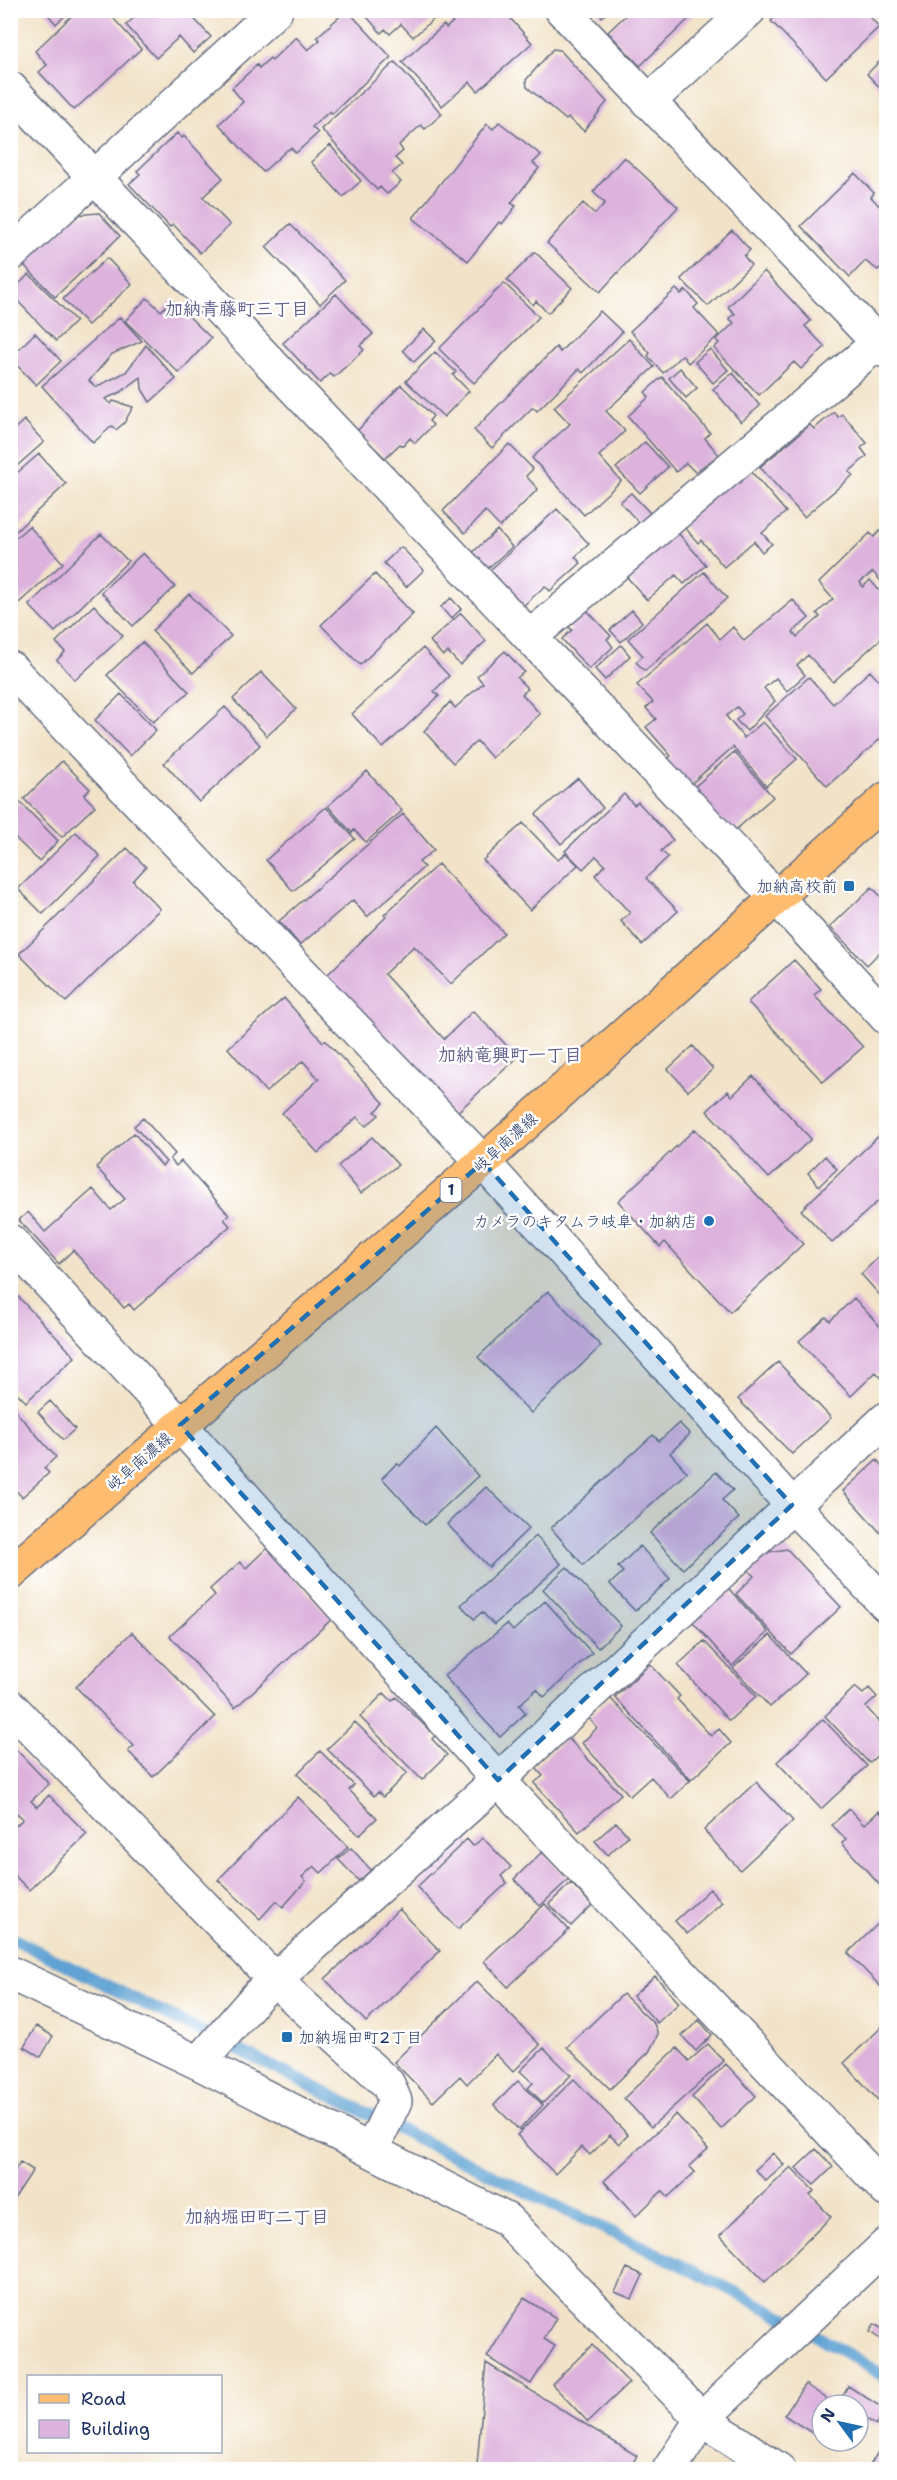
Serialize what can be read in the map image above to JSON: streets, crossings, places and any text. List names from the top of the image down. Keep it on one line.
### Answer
{"streets":{"main road":["岐阜南濃線","1"]},"districts":["加納青藤町三丁目","加納竜興町一丁目","加納堀田町二丁目"],"places":{"transit":["加納高校前","加納堀田町2丁目"],"other":["カメラのキタムラ岐阜・加納店"]},"legend":["Road","Building"],"north":"top left"}
